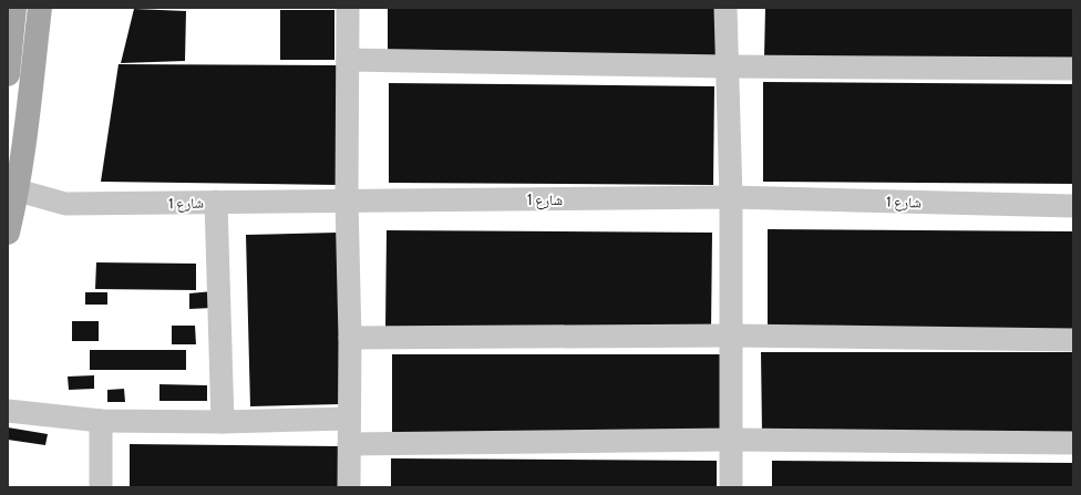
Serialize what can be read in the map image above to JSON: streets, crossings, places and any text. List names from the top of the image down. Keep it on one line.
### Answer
{"streets":{"street":["شارع 1"]}}
